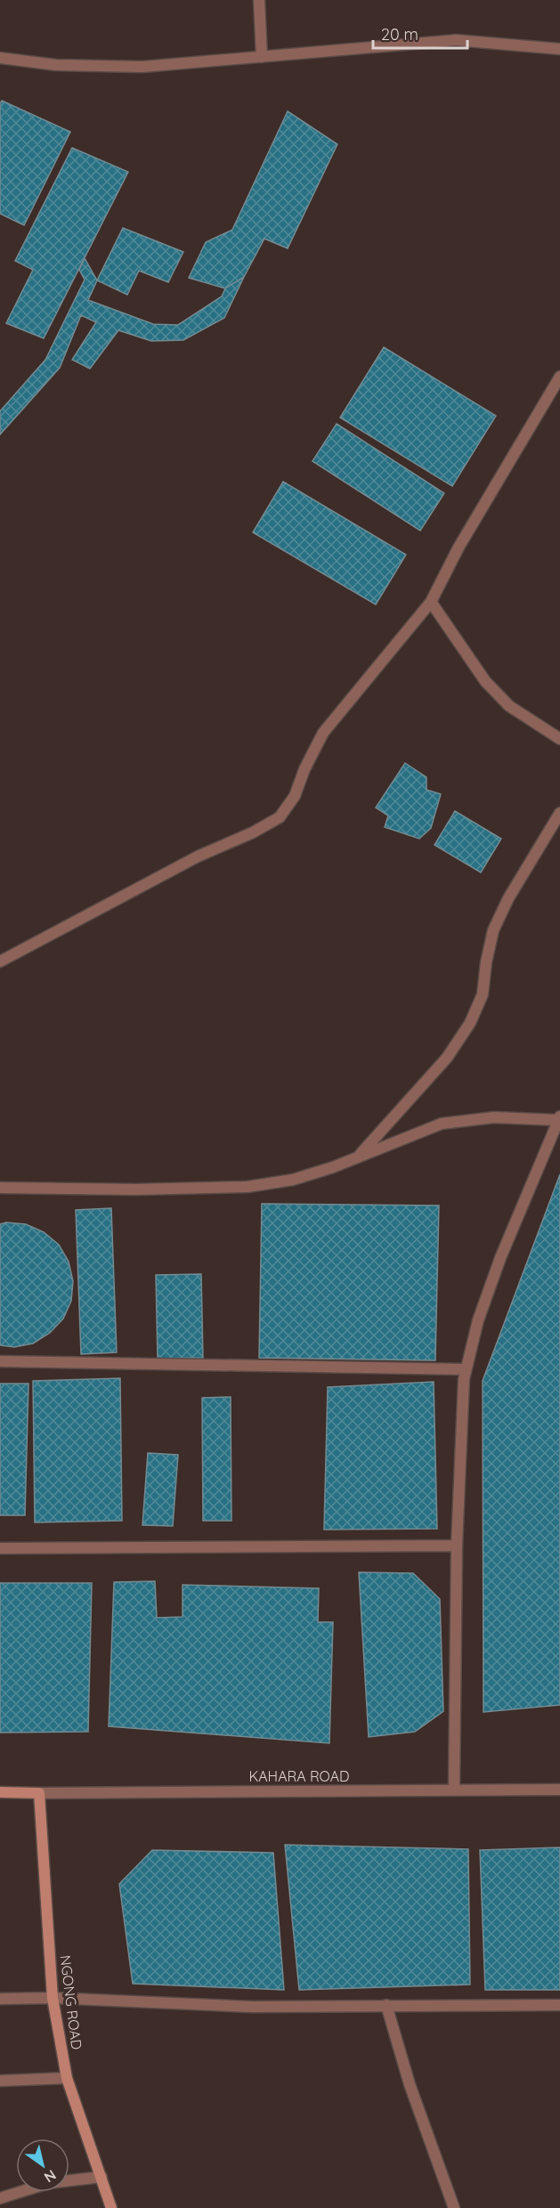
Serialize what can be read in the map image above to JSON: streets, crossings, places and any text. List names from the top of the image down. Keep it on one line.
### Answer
{"streets":{"main road":["NGONG ROAD"],"street":["KAHARA ROAD"]},"crossings":[["KAHARA ROAD","NGONG ROAD"]],"scale_bar":"20 m","north":"bottom right"}
